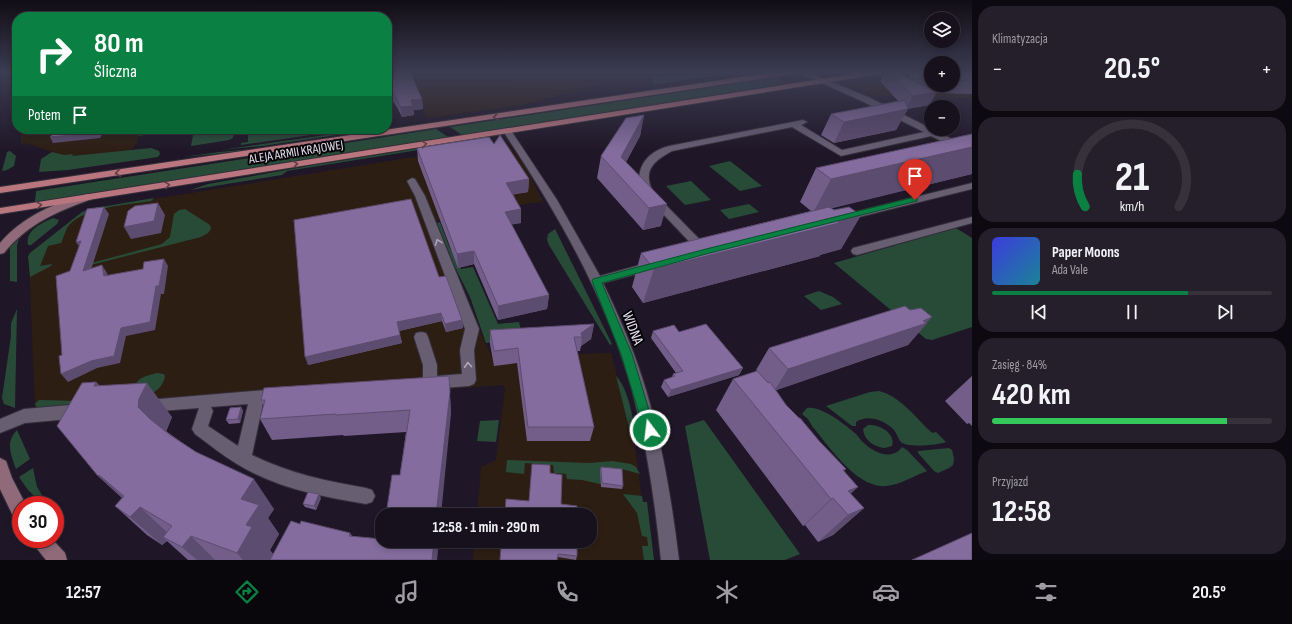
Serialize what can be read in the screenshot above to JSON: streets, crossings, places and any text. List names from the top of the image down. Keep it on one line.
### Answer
{"streets":{"main road":["ALEJA ARMII KRAJOWEJ"],"street":["WIDNA"]},"crossings":[["ALEJA ARMII KRAJOWEJ","WIDNA"]],"page":{"tile":["Klimatyzacja",["Zasięg · 84%","420 km"],["Przyjazd","12:58"]],"map_buttons":["+","−"],"turn":["80 m","Śliczna"],"heat":["−","20.5°","+"],"then":"Potem","song":["Paper Moons","Ada Vale"],"limit":"30","trip":"12:58 · 1 min · 290 m","tabs":["12:57","20.5°"],"gauge":["21","km/h"]}}
